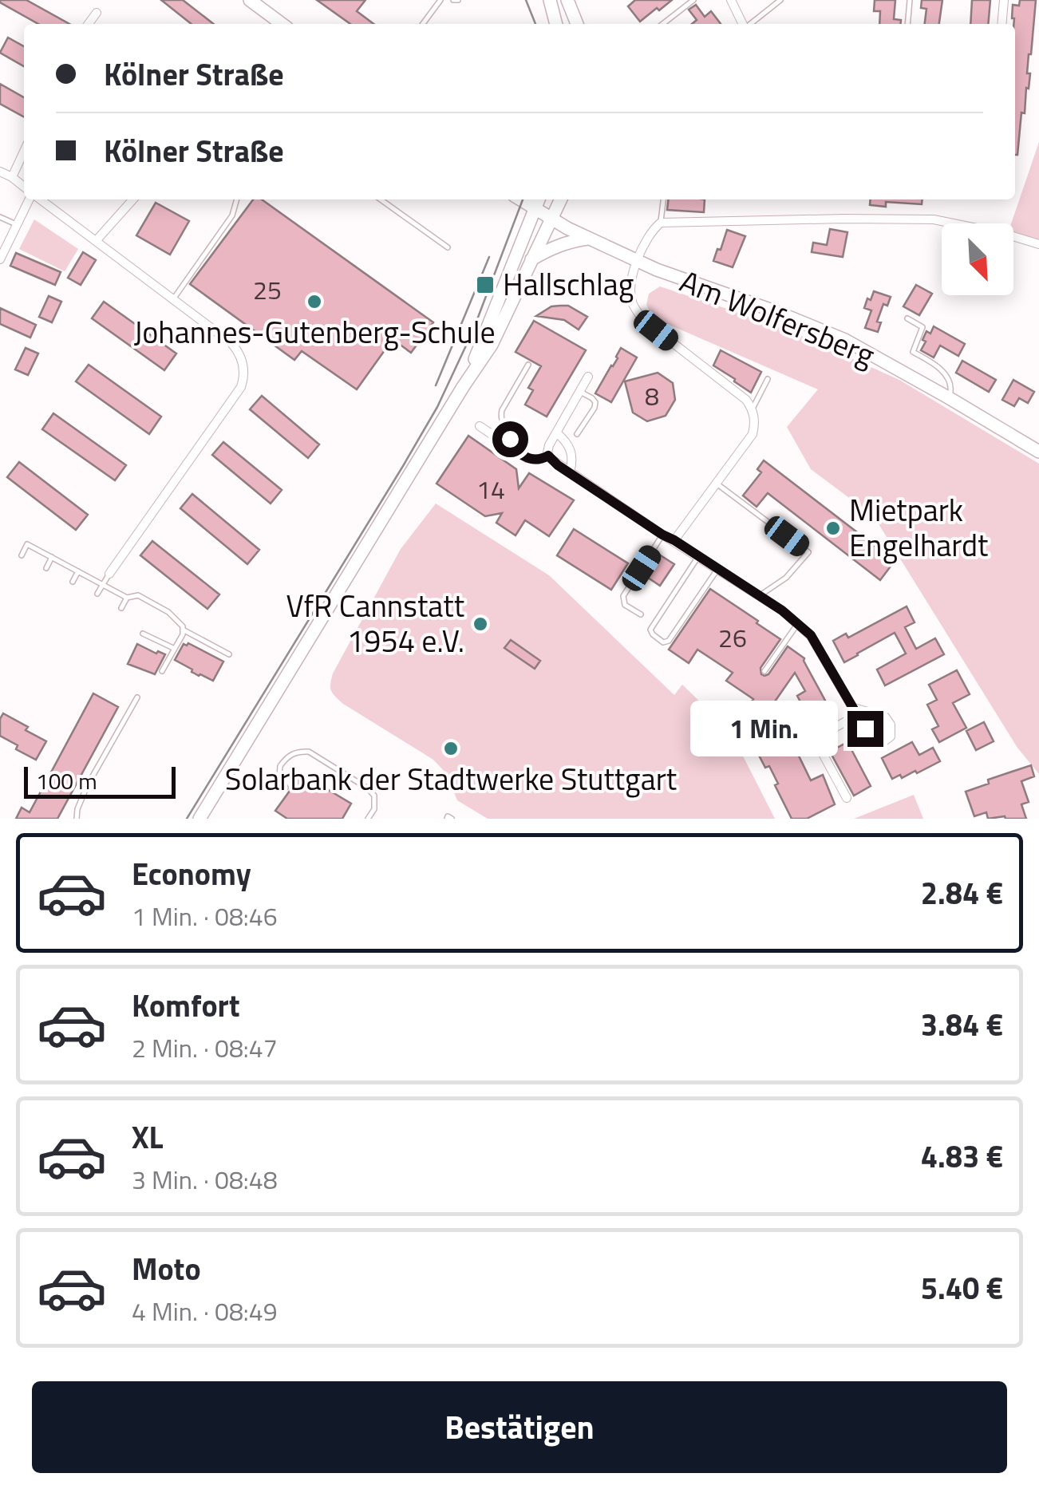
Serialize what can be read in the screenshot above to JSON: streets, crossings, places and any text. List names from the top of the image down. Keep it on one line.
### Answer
{"streets":{"main road":["Am Wolfersberg"]},"places":{"transit":["Hallschlag"],"other":["Johannes-Gutenberg-Schule","Mietpark Engelhardt","VfR Cannstatt 1954 e.V.","Solarbank der Stadtwerke Stuttgart"]},"house_numbers":["25","8","14","26"],"scale_bar":"100 m","north":"bottom right","page":{"banner":["Kölner Straße","Kölner Straße"],"bubble":"1 Min.","scale":"100 m","list":[{"name":"Economy","note":"1 Min. · 08:46","value":"2.84 €"},{"name":"Komfort","note":"2 Min. · 08:47","value":"3.84 €"},{"name":"XL","note":"3 Min. · 08:48","value":"4.83 €"},{"name":"Moto","note":"4 Min. · 08:49","value":"5.40 €"}],"buttons":"Bestätigen"}}
